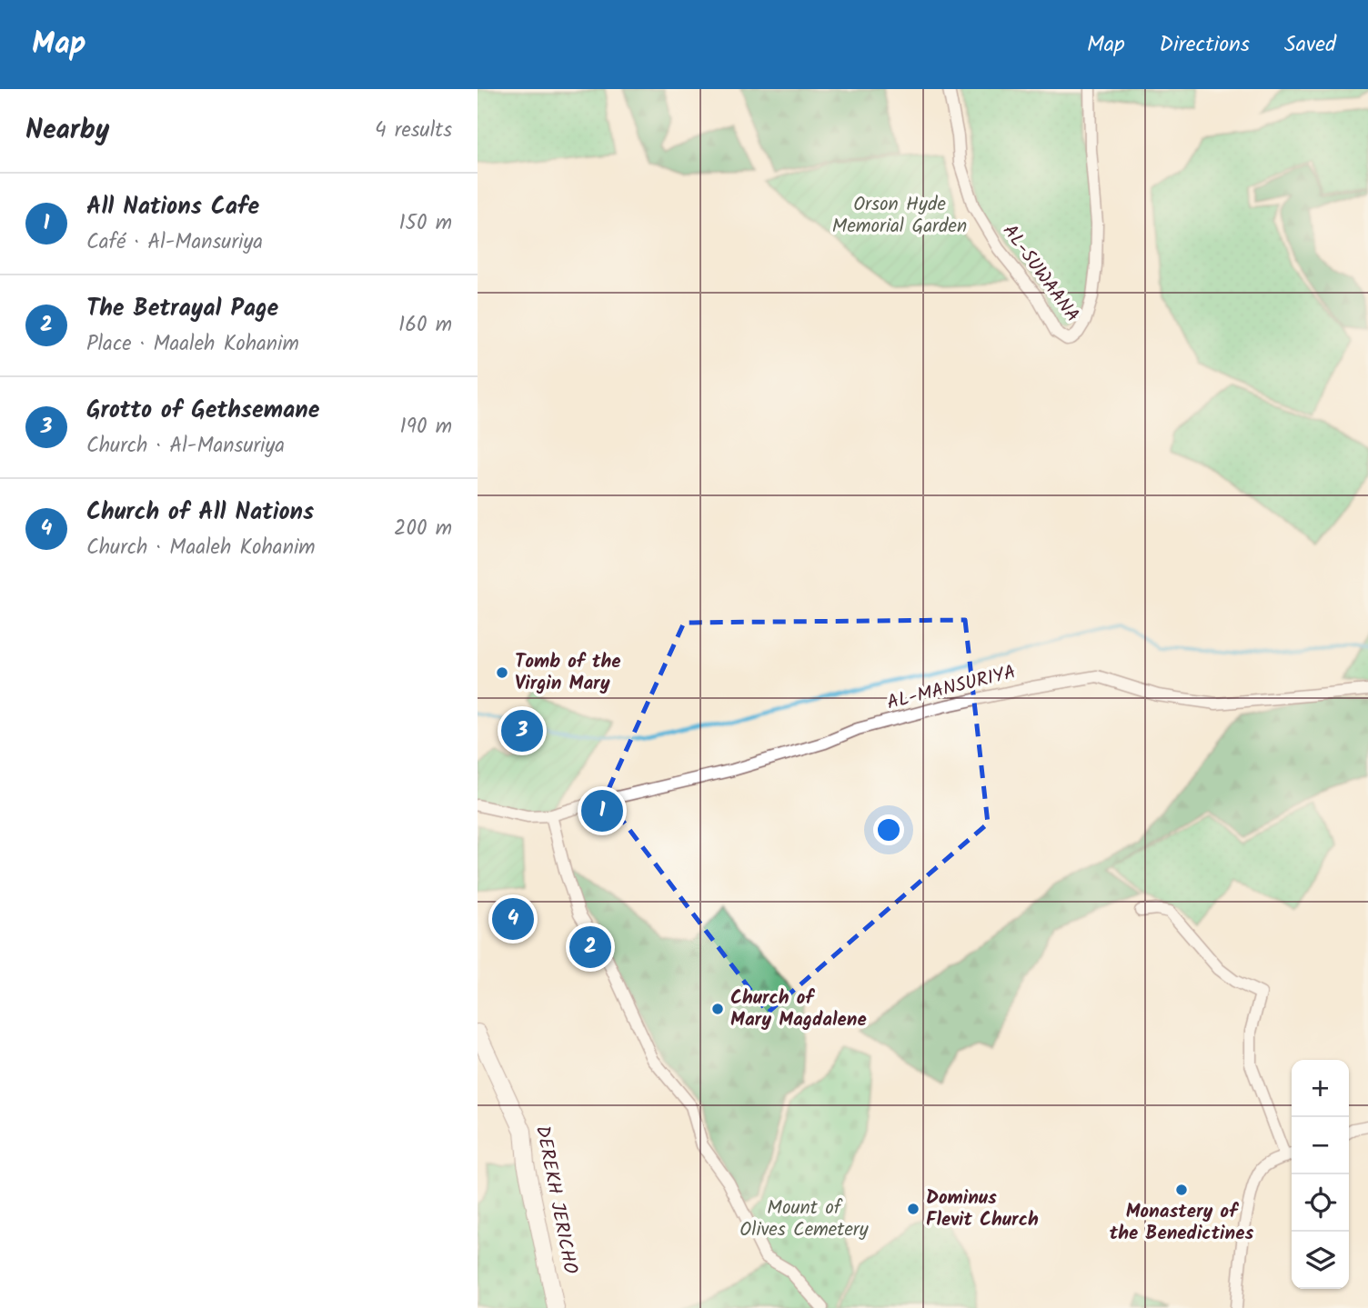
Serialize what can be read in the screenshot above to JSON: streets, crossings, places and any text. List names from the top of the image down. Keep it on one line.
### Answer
{"streets":{"main road":["DEREKH JERICHO"],"street":["AL-SUWAANA","AL-MANSURIYA"]},"parks":["Orson Hyde Memorial Garden","Mount of Olives Cemetery"],"places":["Tomb of the Virgin Mary","Church of Mary Magdalene","Monastery of the Benedictines","Dominus Flevit Church"],"page":{"header":"Map","nav":["Map","Directions","Saved"],"heading":["Nearby","4 results"],"list":[{"mark":"1","name":"All Nations Cafe","note":"Café · Al-Mansuriya","value":"150 m"},{"mark":"2","name":"The Betrayal Page","note":"Place · Maaleh Kohanim","value":"160 m"},{"mark":"3","name":"Grotto of Gethsemane","note":"Church · Al-Mansuriya","value":"190 m"},{"mark":"4","name":"Church of All Nations","note":"Church · Maaleh Kohanim","value":"200 m"}],"pins":["3","1","4","2"],"map_buttons":["+","−"]}}
